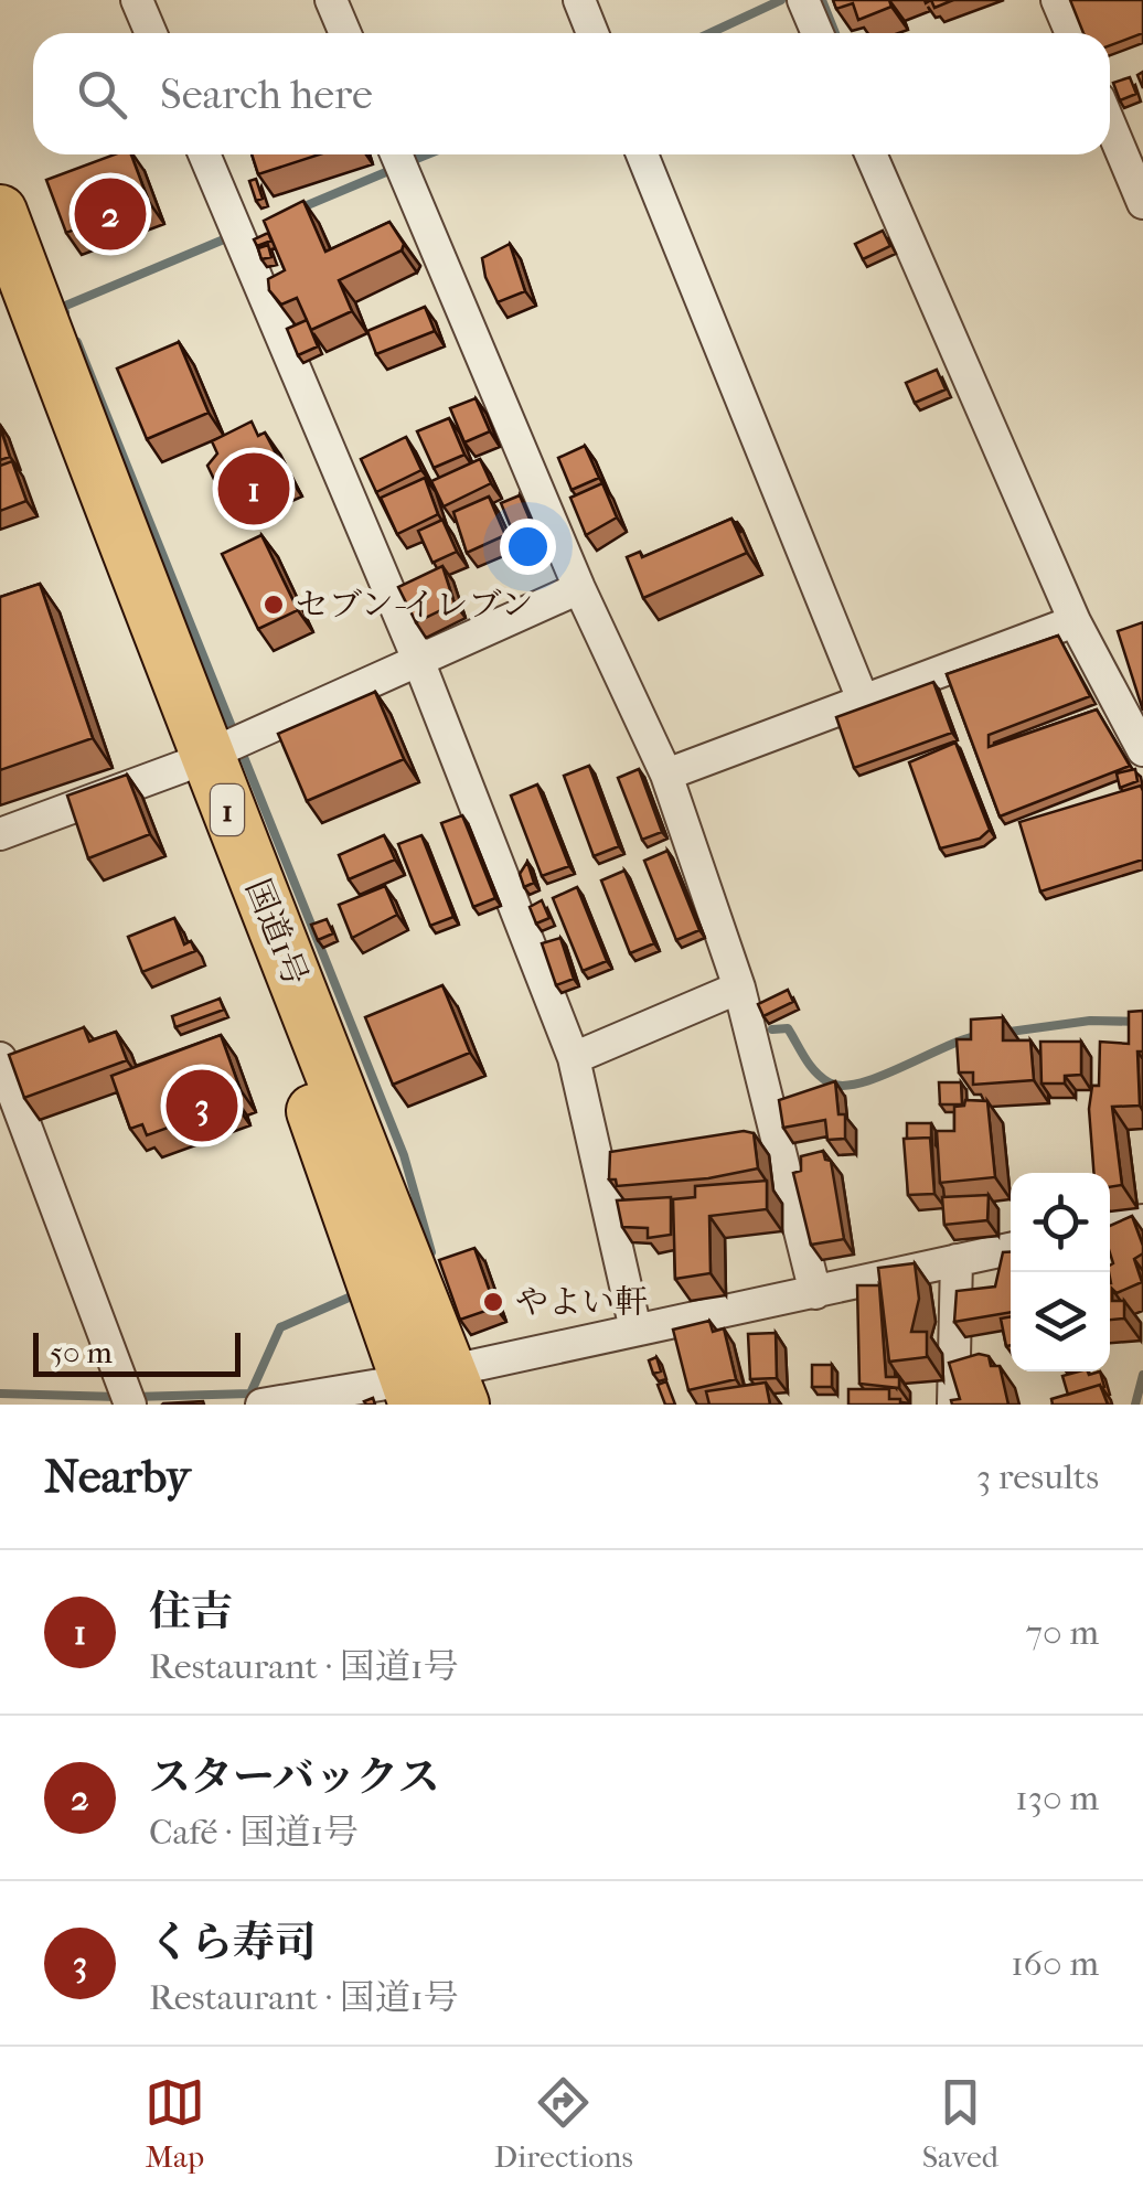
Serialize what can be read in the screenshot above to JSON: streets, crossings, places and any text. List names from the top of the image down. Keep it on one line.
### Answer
{"streets":{"highway":["1","国道1号"]},"places":["セブン-イレブン","やよい軒"],"scale_bar":"50 m","page":{"search":"Search here","pins":["2","1","3"],"scale":"50 m","heading":["Nearby","3 results"],"list":[{"mark":"1","name":"住吉","note":"Restaurant · 国道1号","value":"70 m"},{"mark":"2","name":"スターバックス","note":"Café · 国道1号","value":"130 m"},{"mark":"3","name":"くら寿司","note":"Restaurant · 国道1号","value":"160 m"}],"nav":["Map","Directions","Saved"]}}
